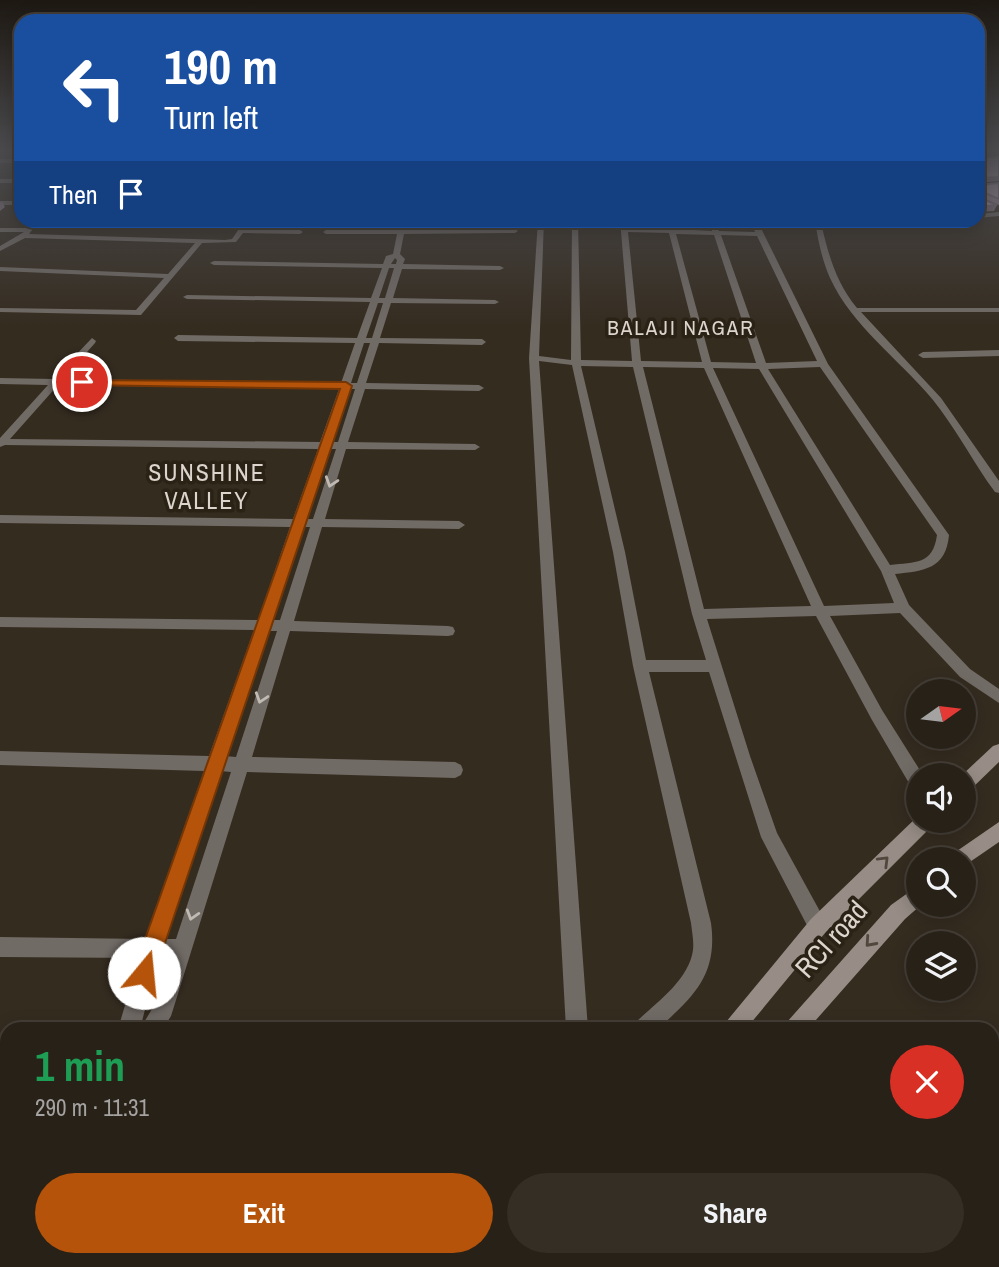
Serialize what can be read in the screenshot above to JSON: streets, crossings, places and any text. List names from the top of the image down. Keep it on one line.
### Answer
{"streets":{"main road":["RCI road"]},"districts":["BALAJI NAGAR","SUNSHINE VALLEY"],"north":"right","page":{"turn":["190 m","Turn left"],"then":"Then","heading":["1 min","290 m · 11:31"],"buttons":["Exit","Share"]}}
